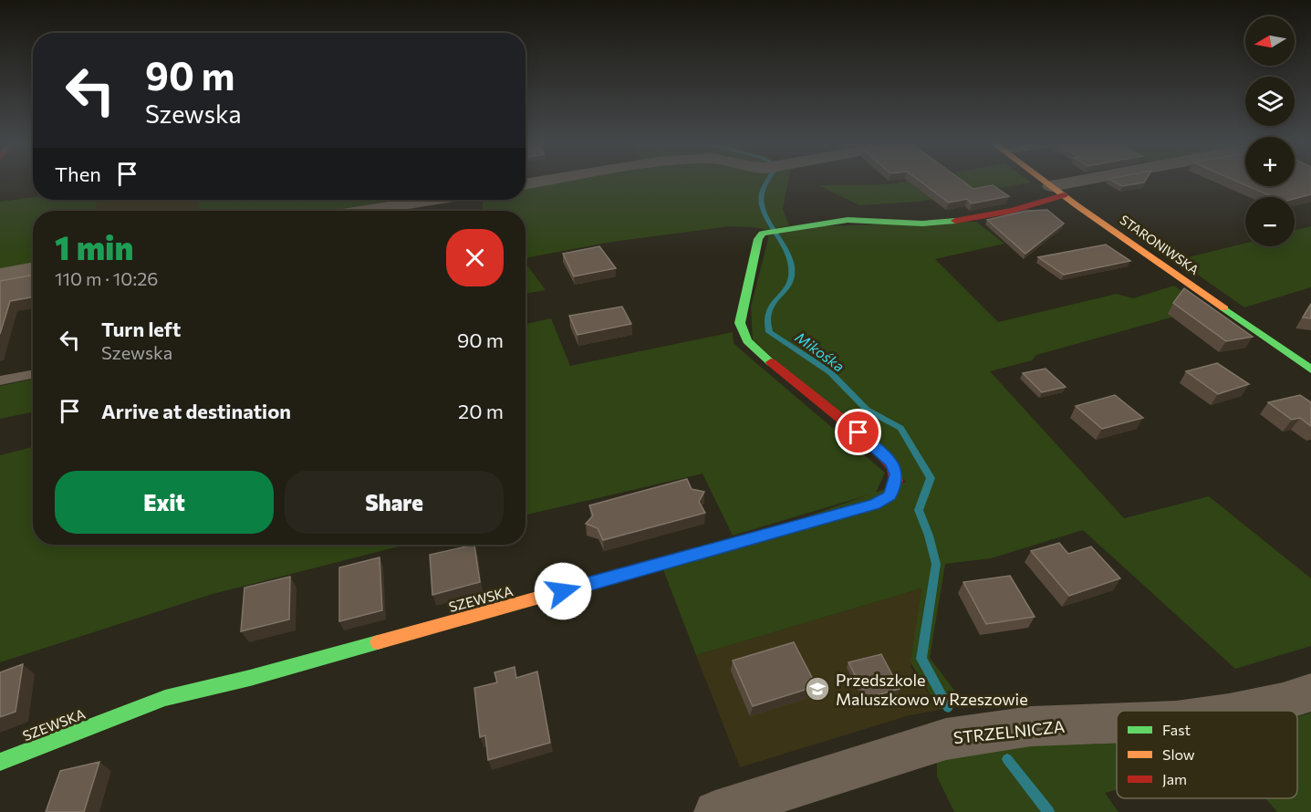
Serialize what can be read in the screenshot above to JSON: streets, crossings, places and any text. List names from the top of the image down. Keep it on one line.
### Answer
{"streets":{"street":["STARONIWSKA","SZEWSKA","STRZELNICZA"]},"crossings":[["STARONIWSKA","SZEWSKA"]],"water":["Mikośka"],"places":{"school or university":["Przedszkole Maluszkowo w Rzeszowie"]},"legend":["Fast","Slow","Jam"],"north":"left","page":{"map_buttons":["+","−"],"turn":["90 m","Szewska"],"then":"Then","heading":["1 min","110 m · 10:26"],"list":[{"name":"Turn left","note":"Szewska","value":"90 m"},{"name":"Arrive at destination","value":"20 m"}],"buttons":["Exit","Share"]}}
